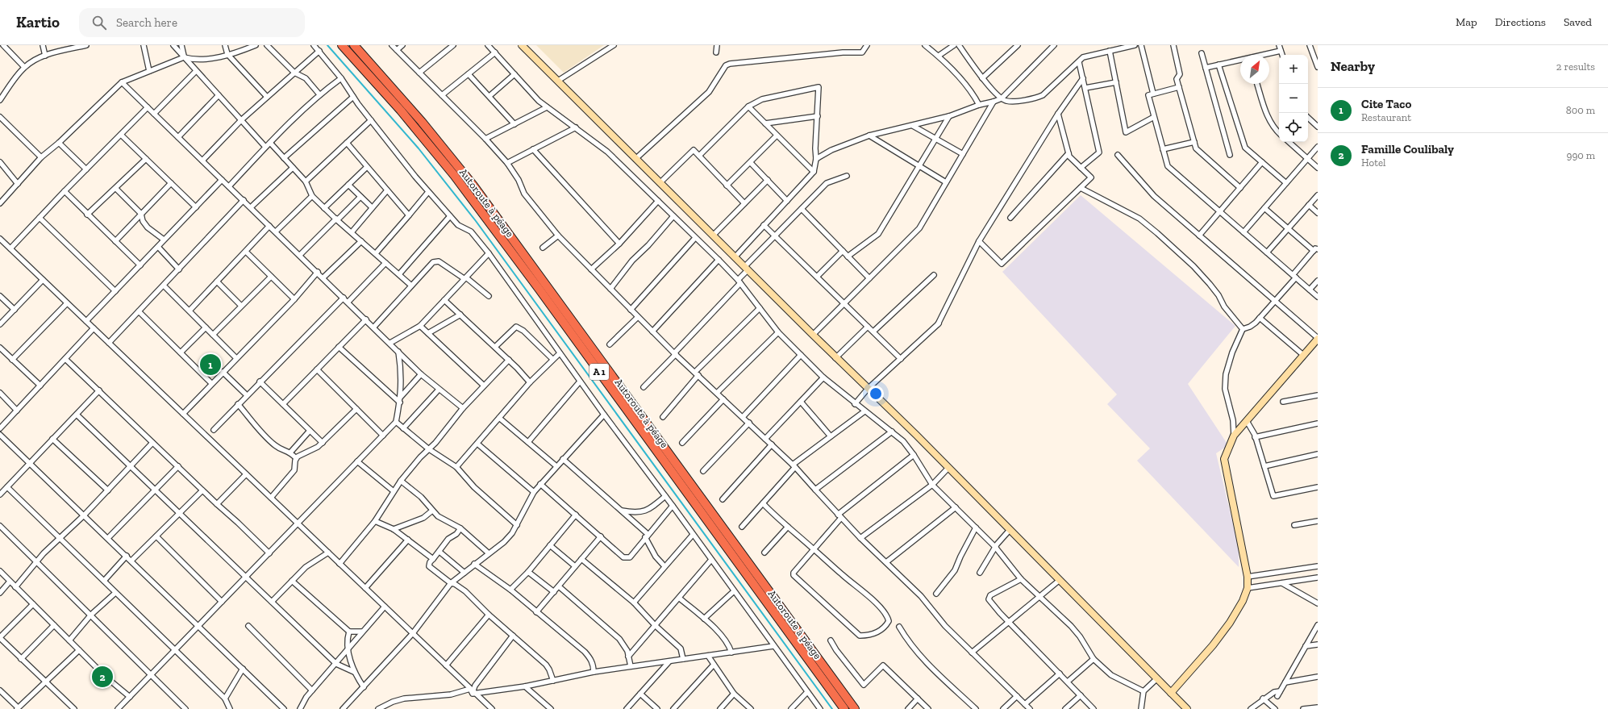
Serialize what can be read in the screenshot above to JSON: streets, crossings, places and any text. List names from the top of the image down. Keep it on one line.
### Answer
{"streets":{"highway":["Autoroute à péage","A 1"]},"north":"top right","page":{"header":"Kartio","search":"Search here","nav":["Map","Directions","Saved"],"heading":["Nearby","2 results"],"map_buttons":["+","−"],"list":[{"mark":"1","name":"Cite Taco","note":"Restaurant","value":"800 m"},{"mark":"2","name":"Famille Coulibaly","note":"Hotel","value":"990 m"}],"pins":["1","2"]}}
